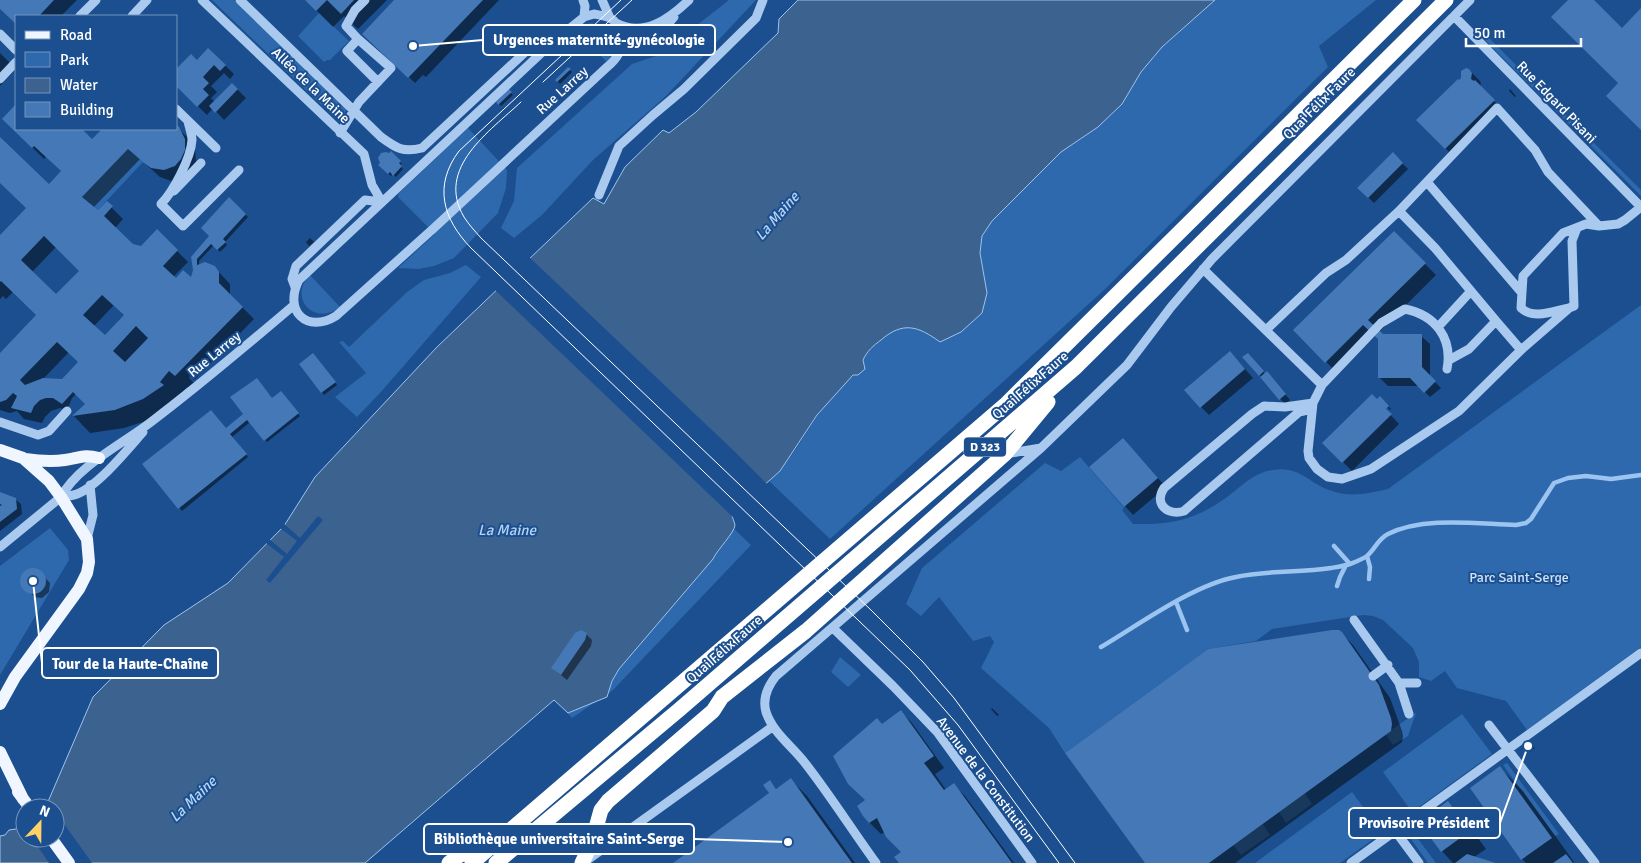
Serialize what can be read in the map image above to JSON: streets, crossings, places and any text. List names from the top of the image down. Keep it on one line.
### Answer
{"streets":{"highway":["Quai Félix Faure","D 323"],"street":["Allée de la Maine","Rue Larrey","Rue Edgard Pisani","Avenue de la Constitution"]},"water":["La Maine"],"parks":["Parc Saint-Serge"],"places":["Urgences maternité-gynécologie","Tour de la Haute-Chaîne","Provisoire Président","Bibliothèque universitaire Saint-Serge"],"legend":["Road","Park","Water","Building"],"scale_bar":"50 m","north":"top"}
